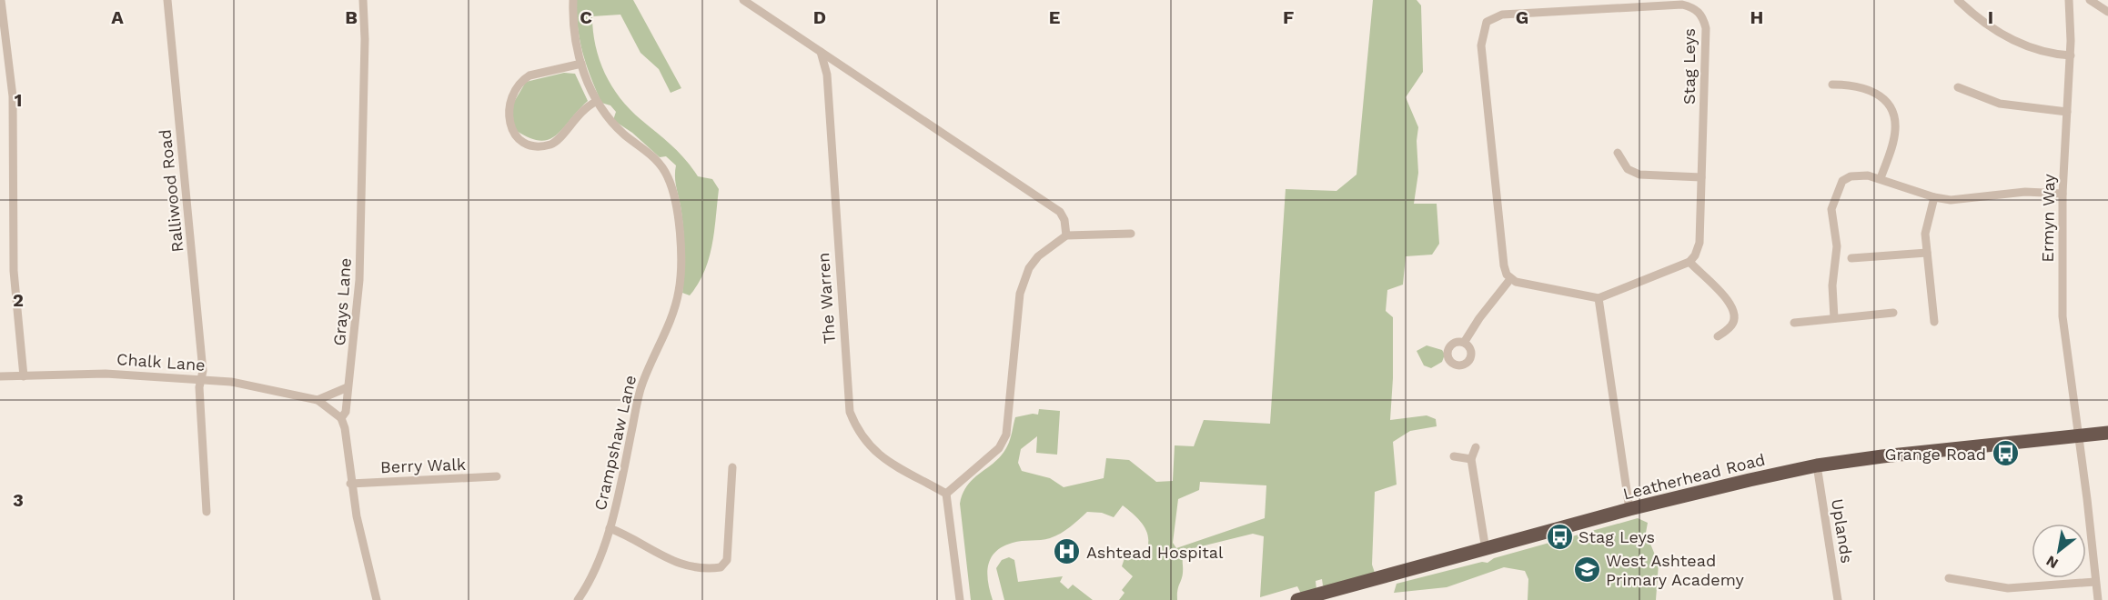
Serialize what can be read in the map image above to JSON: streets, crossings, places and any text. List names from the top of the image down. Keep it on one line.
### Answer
{"streets":{"highway":["Leatherhead Road"],"street":["Stag Leys","Ralliwood Road","Ermyn Way","The Warren","Grays Lane","Chalk Lane","Crampshaw Lane","Berry Walk","Uplands"]},"crossings":[["Ralliwood Road","Chalk Lane"],["Ermyn Way","Leatherhead Road"],["Grays Lane","Chalk Lane"],["Grays Lane","Berry Walk"],["Leatherhead Road","Uplands"]],"places":{"bus stop":["Grange Road","Stag Leys"],"hospital":["Ashtead Hospital"],"school or university":["West Ashtead Primary Academy"]},"north":"bottom left","grid":{"columns":["A","B","C","D","E","F","G","H","I"],"rows":["1","2","3"]}}
